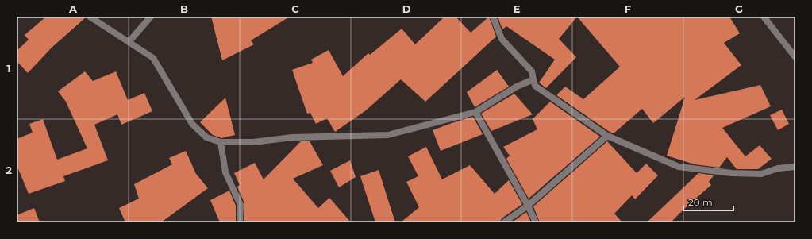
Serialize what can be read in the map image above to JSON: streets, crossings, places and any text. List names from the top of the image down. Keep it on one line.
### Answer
{"scale_bar":"20 m","grid":{"columns":["A","B","C","D","E","F","G"],"rows":["1","2"]}}
